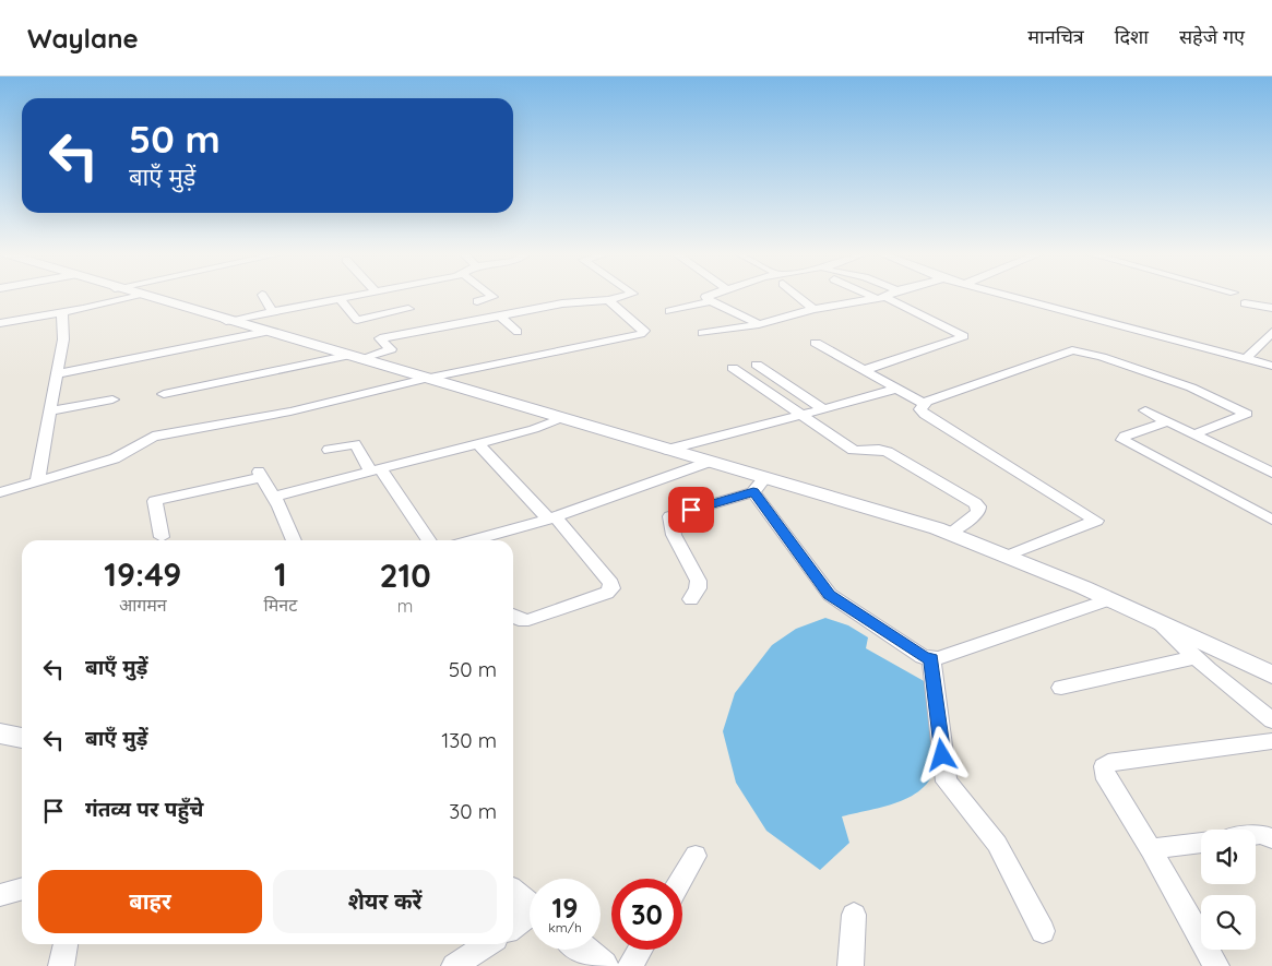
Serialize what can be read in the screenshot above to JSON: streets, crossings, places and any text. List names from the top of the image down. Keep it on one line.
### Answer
{"page":{"header":"Waylane","nav":["मानचित्र","दिशा","सहेजे गए"],"turn":["50 m","बाएँ मुड़ें"],"eta":["19:49","आगमन","1","मिनट","210","m"],"list":[{"name":"बाएँ मुड़ें","value":"50 m"},{"name":"बाएँ मुड़ें","value":"130 m"},{"name":"गंतव्य पर पहुँचे","value":"30 m"}],"buttons":["बाहर","शेयर करें"],"speed":"19 km/h","limit":"30"}}
